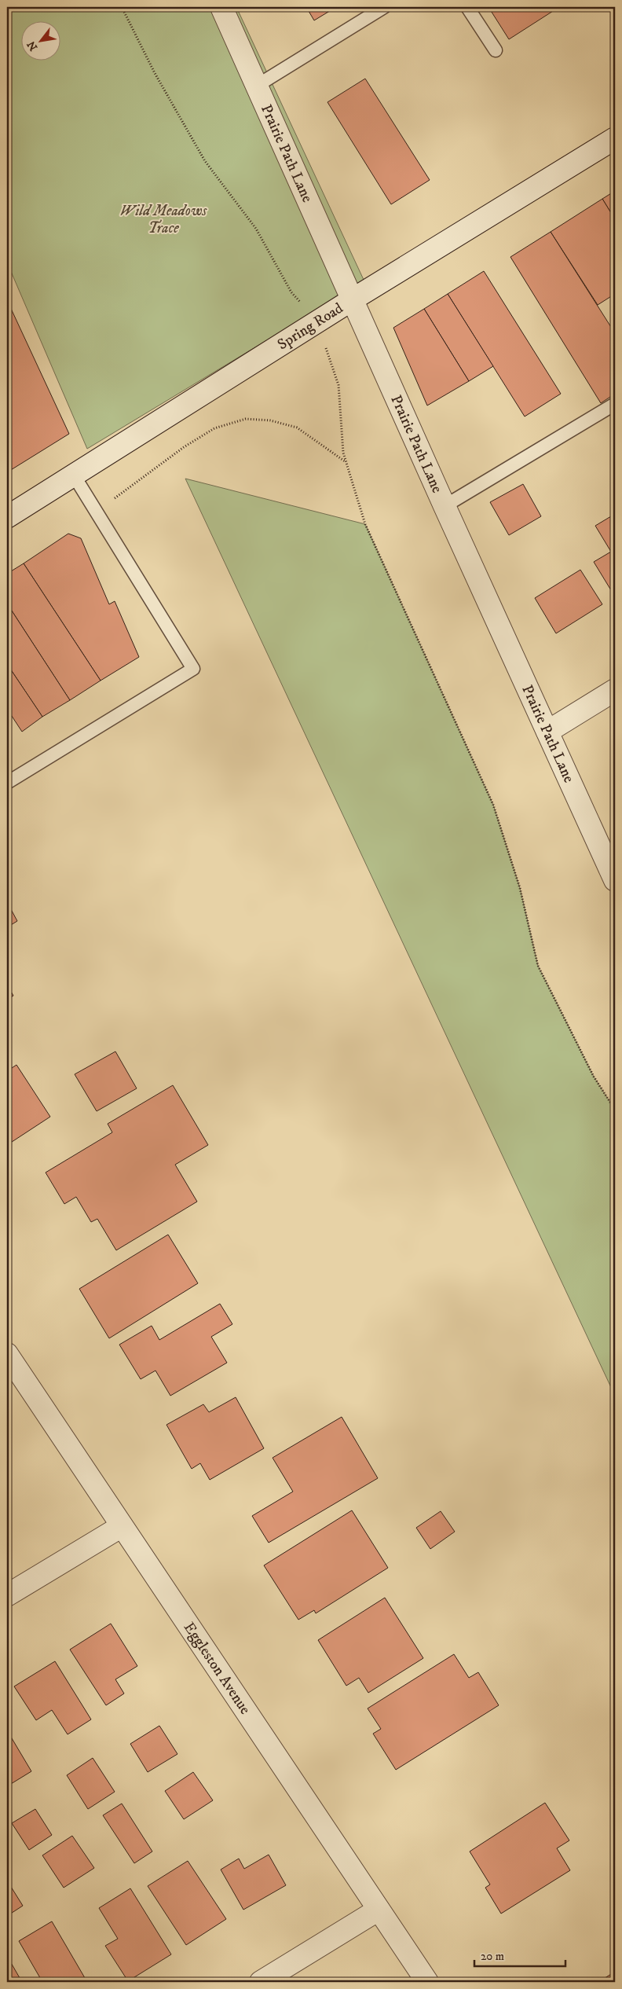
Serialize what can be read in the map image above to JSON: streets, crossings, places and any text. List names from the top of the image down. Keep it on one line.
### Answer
{"streets":{"street":["Prairie Path Lane","Spring Road","Eggleston Avenue"]},"crossings":[["Prairie Path Lane","Spring Road"]],"parks":["Wild Meadows Trace"],"scale_bar":"20 m","north":"bottom left"}
